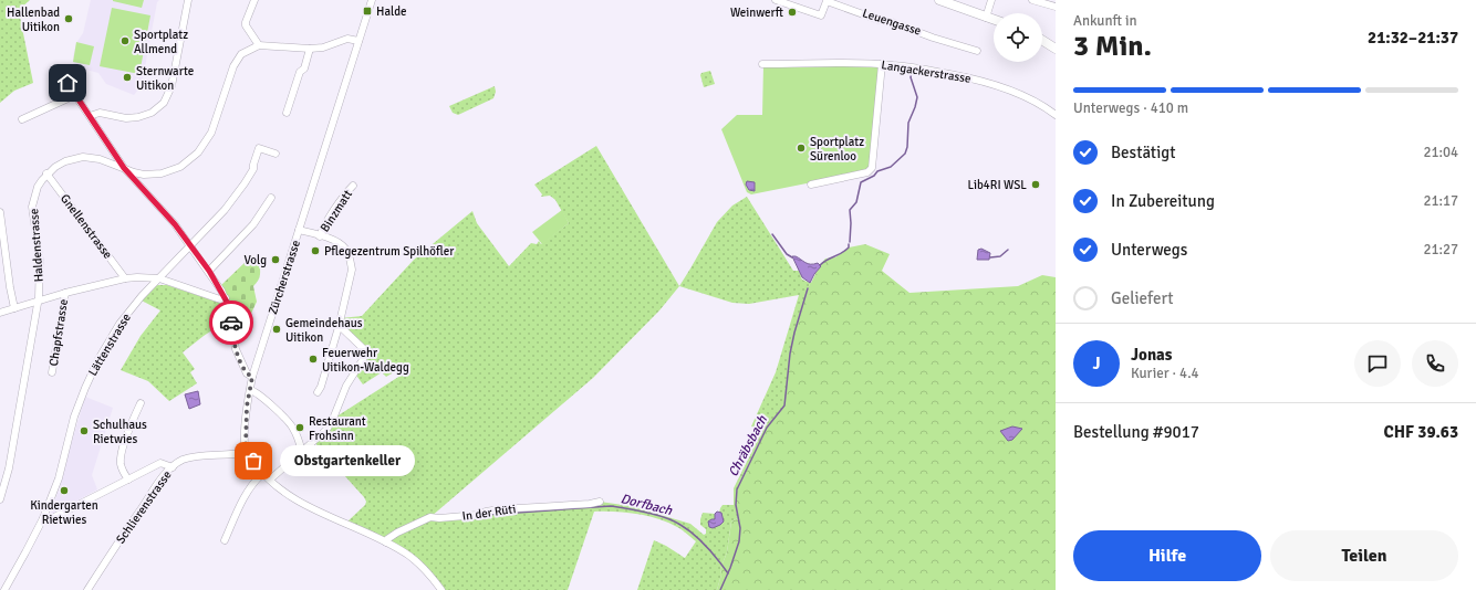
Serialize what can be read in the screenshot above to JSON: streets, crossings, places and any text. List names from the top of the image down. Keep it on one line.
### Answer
{"streets":{"street":["Leuengasse","Langackerstrasse","Binzmatt","Gnellenstrasse","Haldenstrasse","Zürcherstrasse","Chapfstrasse","Lättenstrasse","Schlierenstrasse","In der Rüti"]},"crossings":[["Gnellenstrasse","Haldenstrasse"],["Gnellenstrasse","Chapfstrasse"],["Haldenstrasse","Chapfstrasse"],["Zürcherstrasse","Schlierenstrasse"],["Chapfstrasse","Lättenstrasse"]],"water":["Chräbsbach","Dorfbach"],"places":{"transit":["Halde"],"other":["Weinwerft","Hallenbad Uitikon","Sportplatz Allmend","Sternwarte Uitikon","Sportplatz Sürenloo","Lib4RI WSL","Pflegezentrum Spilhöfler","Volg","Gemeindehaus Uitikon","Feuerwehr Uitikon-Waldegg","Restaurant Frohsinn","Schulhaus Rietwies","Obstgartenkeller","Kindergarten Rietwies"]},"page":{"heading":["3 Min.","Ankunft in","21:32–21:37"],"panel":["Jonas","Kurier · 4.4","Bestellung #9017","CHF 39.63"],"bar":"Unterwegs · 410 m","list":[["Bestätigt","21:04"],["In Zubereitung","21:17"],["Unterwegs","21:27"],"Geliefert"],"round":"J","bubble":"Obstgartenkeller","buttons":["Hilfe","Teilen"]}}
